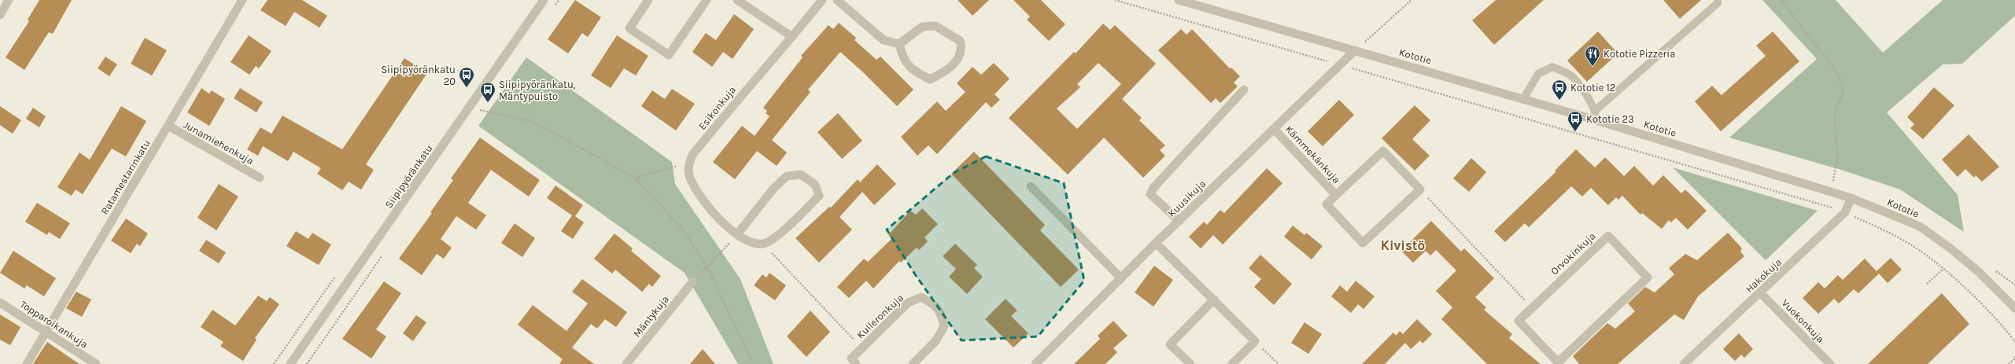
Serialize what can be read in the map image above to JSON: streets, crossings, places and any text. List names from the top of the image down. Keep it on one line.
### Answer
{"streets":{"street":["Kototie","Esikonkuja","Junamiehenkuja","Kämmekänkuja","Siipipyöränkatu","Ratamestarinkatu","Kuusikuja","Orvokinkuja","Hakokuja","Mäntykuja","Kulleronkuja","Vuokonkuja","Topparoikankuja"]},"crossings":[["Kototie","Kuusikuja"],["Kototie","Hakokuja"],["Junamiehenkuja","Ratamestarinkatu"],["Kämmekänkuja","Kuusikuja"],["Ratamestarinkatu","Topparoikankuja"],["Hakokuja","Vuokonkuja"]],"districts":["Kivistö"],"places":{"restaurant":["Kototie Pizzeria"],"bus stop":["Siipipyöränkatu 20","Kototie 12","Siipipyöränkatu, Mäntypuisto","Kototie 23"]}}
